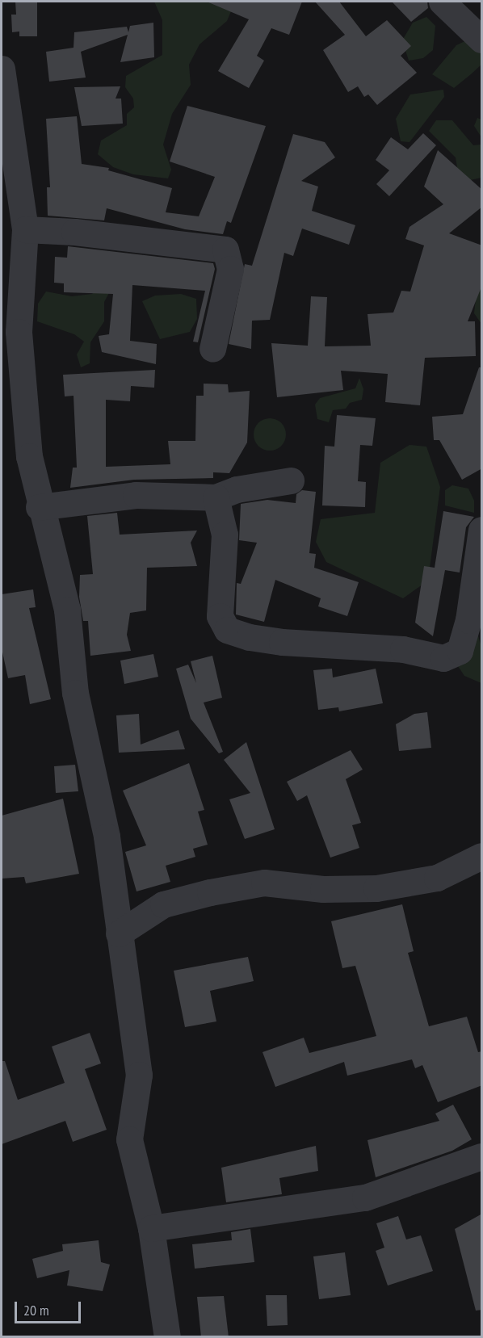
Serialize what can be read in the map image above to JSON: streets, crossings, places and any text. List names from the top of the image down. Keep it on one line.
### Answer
{"scale_bar":"20 m"}
